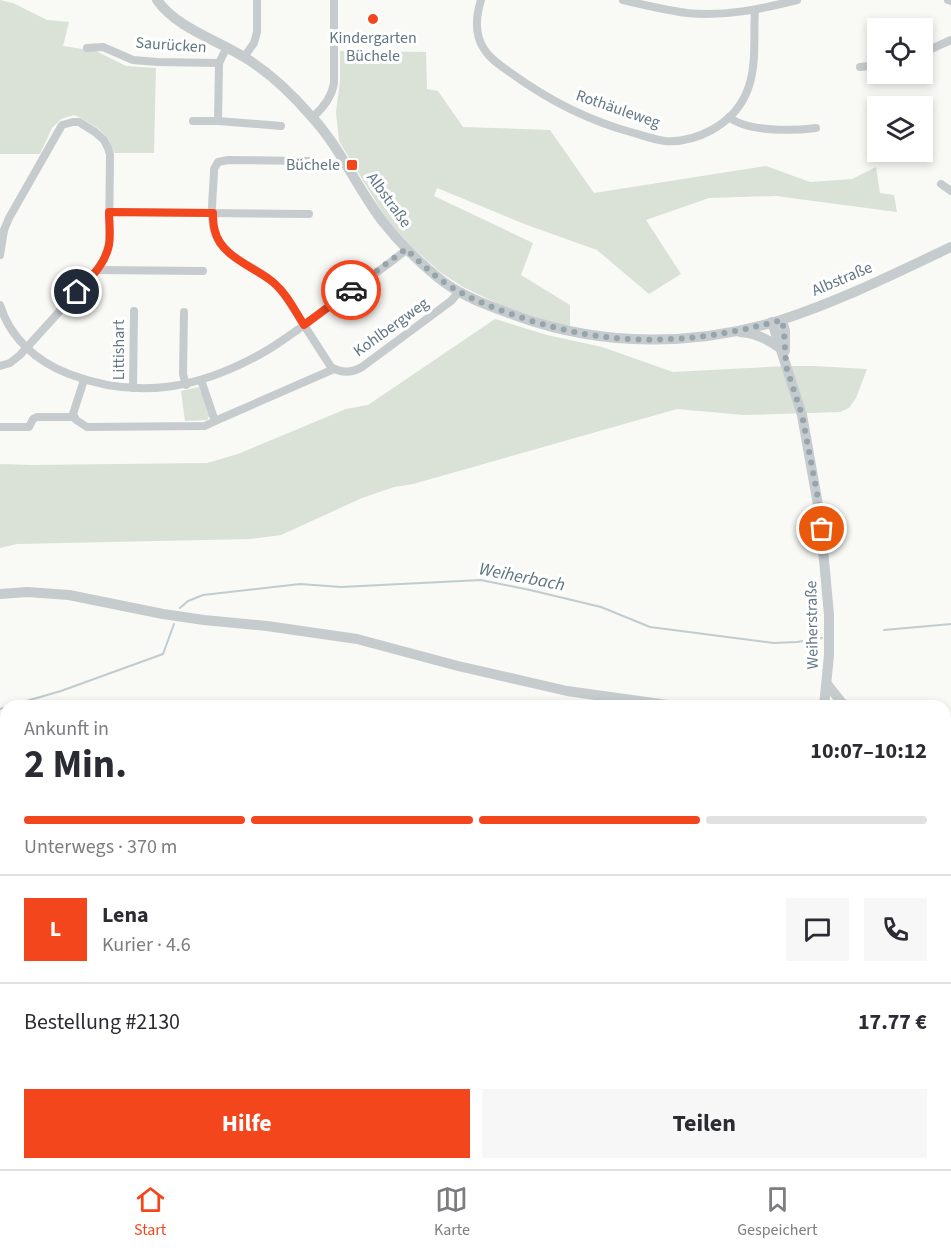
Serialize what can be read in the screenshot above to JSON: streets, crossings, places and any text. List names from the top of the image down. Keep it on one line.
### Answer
{"streets":{"street":["Saurücken","Rothäuleweg","Albstraße","Kohlbergweg","Littishart","Weiherstraße"]},"crossings":[["Saurücken","Albstraße"],["Albstraße","Kohlbergweg"],["Albstraße","Weiherstraße"]],"water":["Weiherbach"],"places":{"other":["Kindergarten Büchele"],"transit":["Büchele"]},"page":{"heading":["2 Min.","Ankunft in","10:07–10:12"],"panel":["Lena","Kurier · 4.6","Bestellung #2130","17.77 €"],"bar":"Unterwegs · 370 m","round":"L","buttons":["Hilfe","Teilen"],"tabs":["Start","Karte","Gespeichert"]}}
